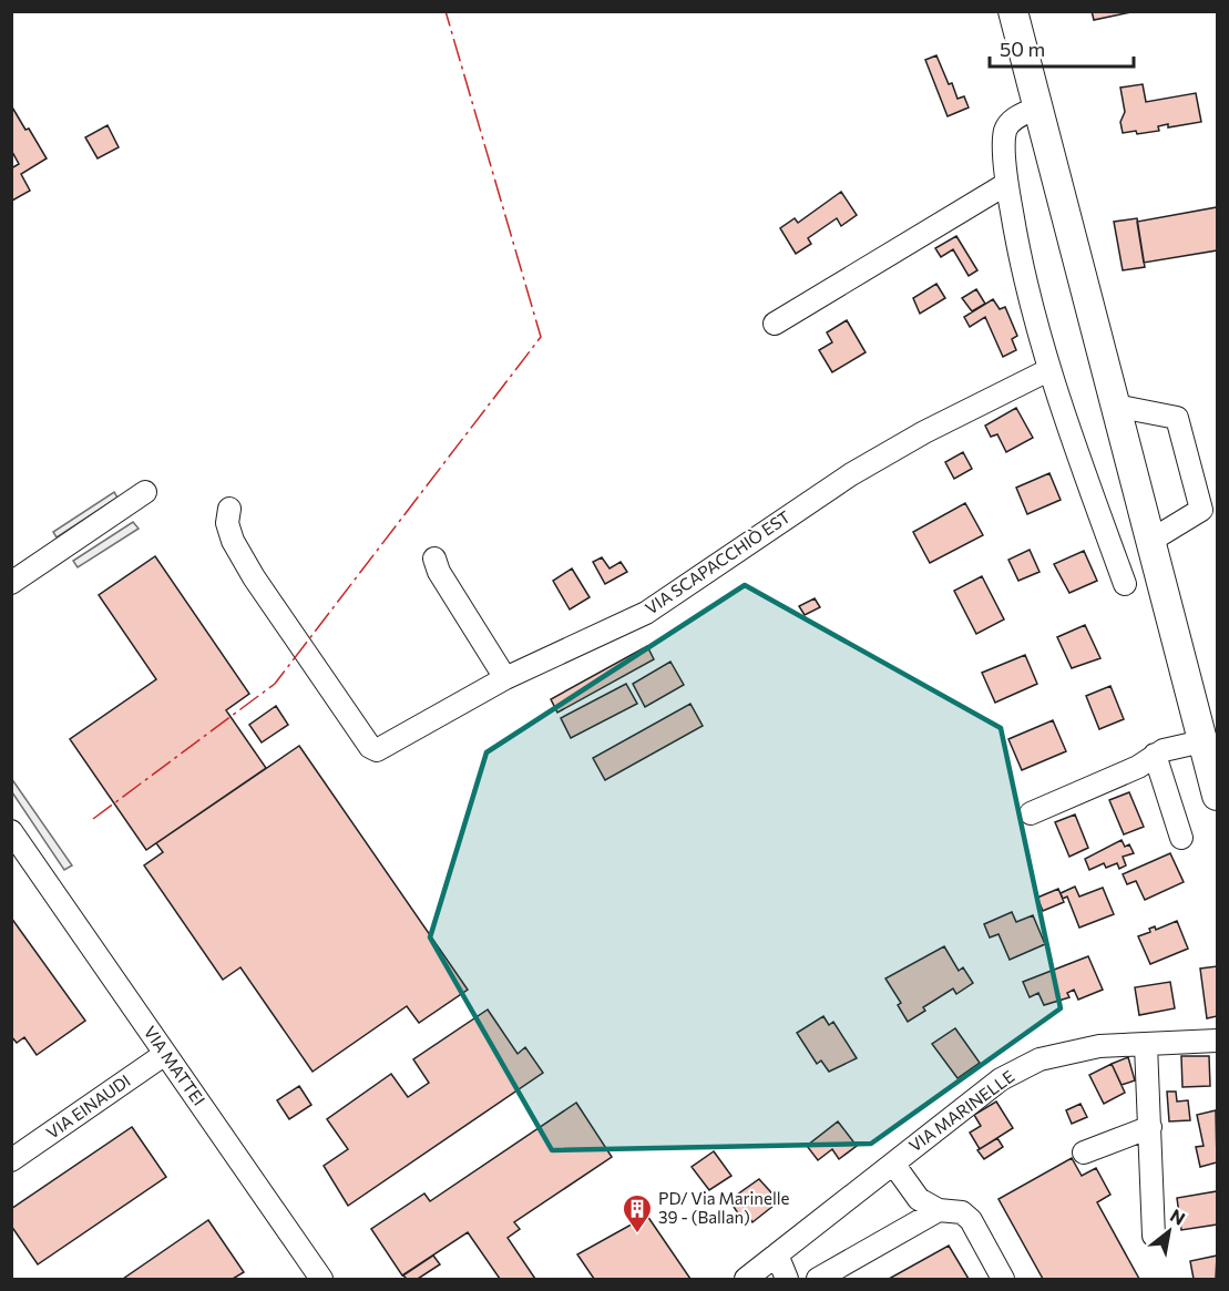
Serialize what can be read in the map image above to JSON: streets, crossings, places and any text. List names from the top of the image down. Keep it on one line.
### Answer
{"streets":{"street":["VIA SCAPACCHIÒ EST","VIA MATTEI","VIA EINAUDI","VIA MARINELLE"]},"crossings":[["VIA MATTEI","VIA EINAUDI"]],"places":{"building":["PD/ Via Marinelle 39 - (Ballan)"]},"scale_bar":"50 m","north":"top right"}
